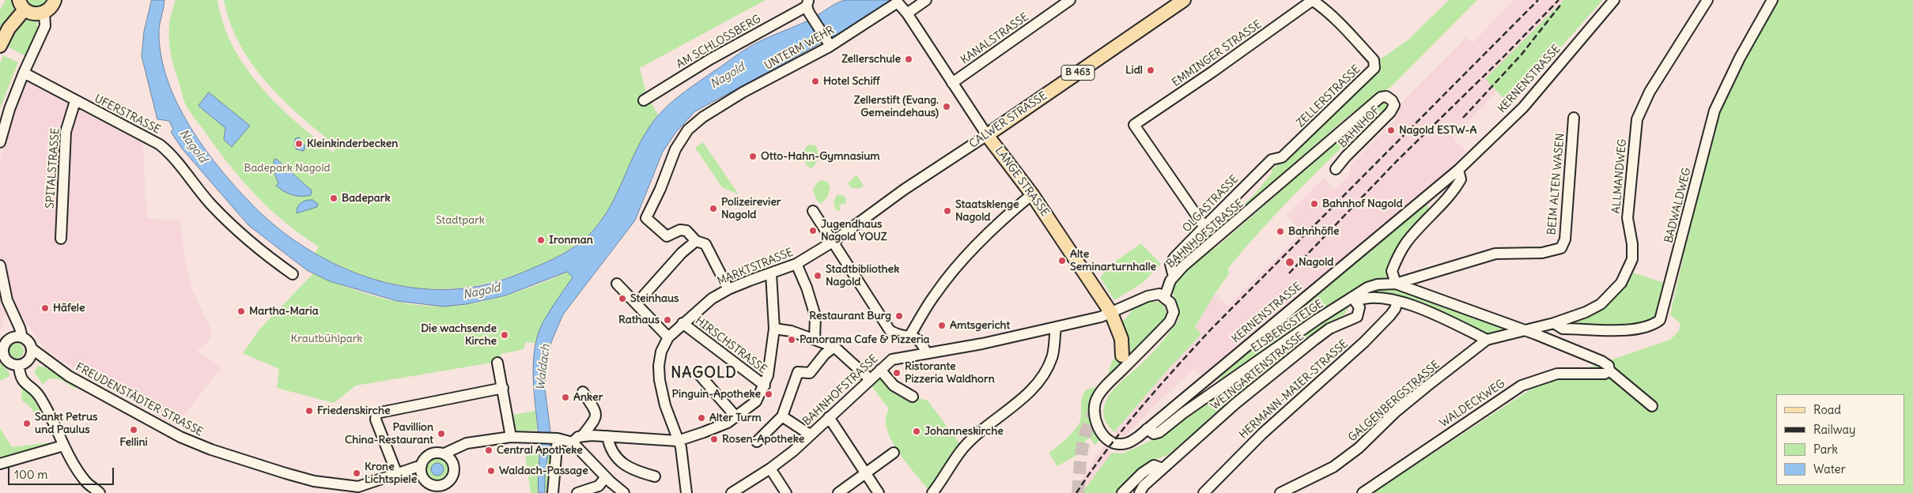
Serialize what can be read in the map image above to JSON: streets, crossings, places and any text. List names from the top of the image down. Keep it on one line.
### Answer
{"streets":{"main road":["B 463","CALWER STRASSE","LANGE STRASSE"],"street":["KANALSTRASSE","AM SCHLOSSBERG","UNTERM WEHR","EMMINGER STRASSE","KERNENSTRASSE","ZELLERSTRASSE","UFERSTRASSE","BAHNHOF","SPITALSTRASSE","ALLMANDWEG","BEIM ALTEN WASEN","OLGASTRASSE","BADWALDWEG","BAHNHOFSTRASSE","MARKTSTRASSE","EISBERGSTEIGE","HIRSCHSTRASSE","WEINGARTENSTRASSE","HERMANN-MAIER-STRASSE","FREUDENSTÄDTER STRASSE","GALGENBERGSTRASSE","WALDECKWEG"]},"crossings":[["KANALSTRASSE","LANGE STRASSE"],["UNTERM WEHR","LANGE STRASSE"],["EMMINGER STRASSE","ZELLERSTRASSE"],["EMMINGER STRASSE","OLGASTRASSE"],["KERNENSTRASSE","EISBERGSTEIGE"],["ZELLERSTRASSE","OLGASTRASSE"],["UFERSTRASSE","SPITALSTRASSE"],["CALWER STRASSE","LANGE STRASSE"],["CALWER STRASSE","MARKTSTRASSE"],["BAHNHOF","BAHNHOFSTRASSE"],["ALLMANDWEG","BADWALDWEG"],["ALLMANDWEG","EISBERGSTEIGE"],["ALLMANDWEG","GALGENBERGSTRASSE"],["LANGE STRASSE","BAHNHOFSTRASSE"],["BEIM ALTEN WASEN","EISBERGSTEIGE"],["OLGASTRASSE","BAHNHOFSTRASSE"],["MARKTSTRASSE","HIRSCHSTRASSE"],["EISBERGSTEIGE","WEINGARTENSTRASSE"],["EISBERGSTEIGE","HERMANN-MAIER-STRASSE"],["EISBERGSTEIGE","GALGENBERGSTRASSE"],["EISBERGSTEIGE","WALDECKWEG"]],"districts":["NAGOLD"],"water":["Nagold","Waldach"],"parks":["Badepark Nagold","Stadtpark","Krautbühlpark"],"places":["Zellerschule","Lidl","Hotel Schiff","Zellerstift (Evang. Gemeindehaus)","Nagold ESTW-A","Kleinkinderbecken","Otto-Hahn-Gymnasium","Badepark","Bahnhof Nagold","Polizeirevier Nagold","Staatsklenge Nagold","Jugendhaus Nagold YOUZ","Bahnhöfle","Ironman","Alte Seminarturnhalle","Nagold","Stadtbibliothek Nagold","Steinhaus","Häfele","Martha-Maria","Restaurant Burg","Rathaus","Amtsgericht","Die wachsende Kirche","Panorama Cafe & Pizzeria","Ristorante Pizzeria Waldhorn","Pinguin-Apotheke","Anker","Friedenskirche","Alter Turm","Sankt Petrus und Paulus","Fellini","Johanneskirche","Pavillion China-Restaurant","Rosen-Apotheke","Central Apotheke","Waldach-Passage","Krone Lichtspiele"],"legend":["Road","Railway","Park","Water"],"scale_bar":"100 m"}
